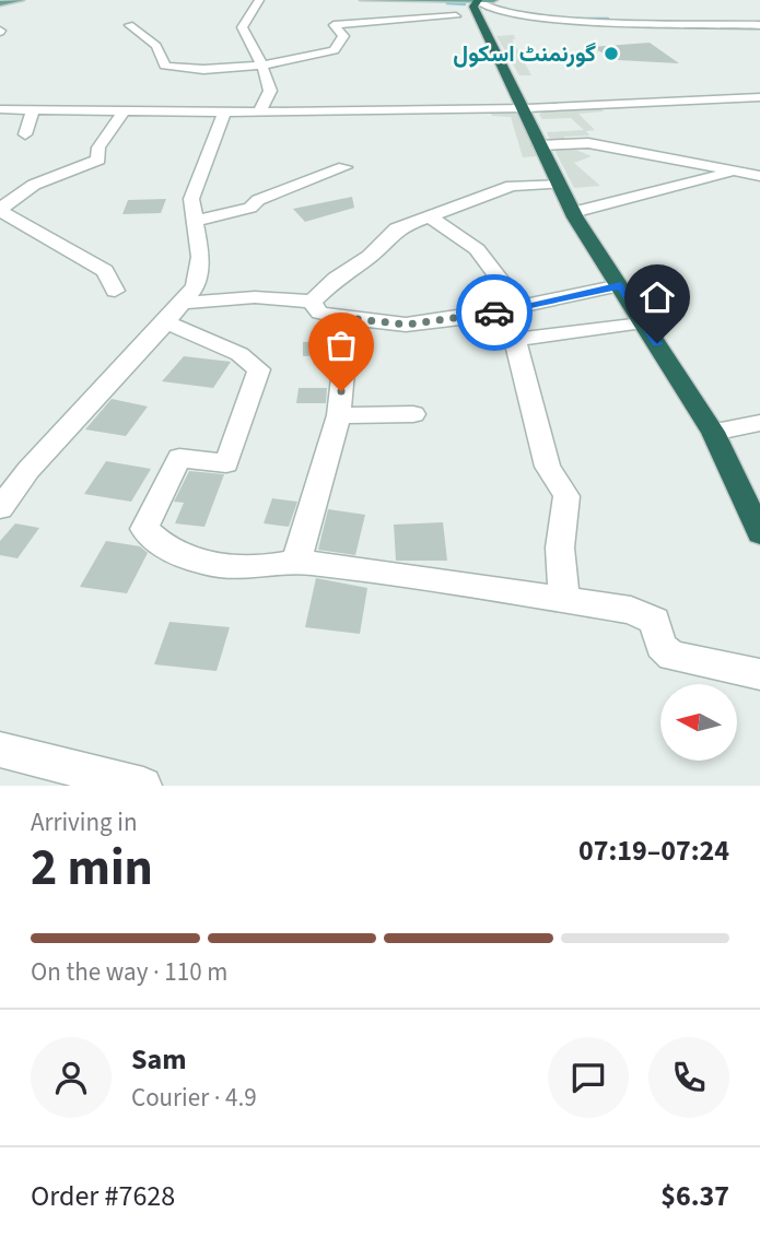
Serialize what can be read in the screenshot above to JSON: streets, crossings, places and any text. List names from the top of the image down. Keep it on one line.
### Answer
{"places":["گورنمنٹ اسکول"],"north":"left","page":{"heading":["2 min","Arriving in","07:19–07:24"],"panel":["Sam","Courier · 4.9","Order #7628","$6.37"],"bar":"On the way · 110 m"}}
